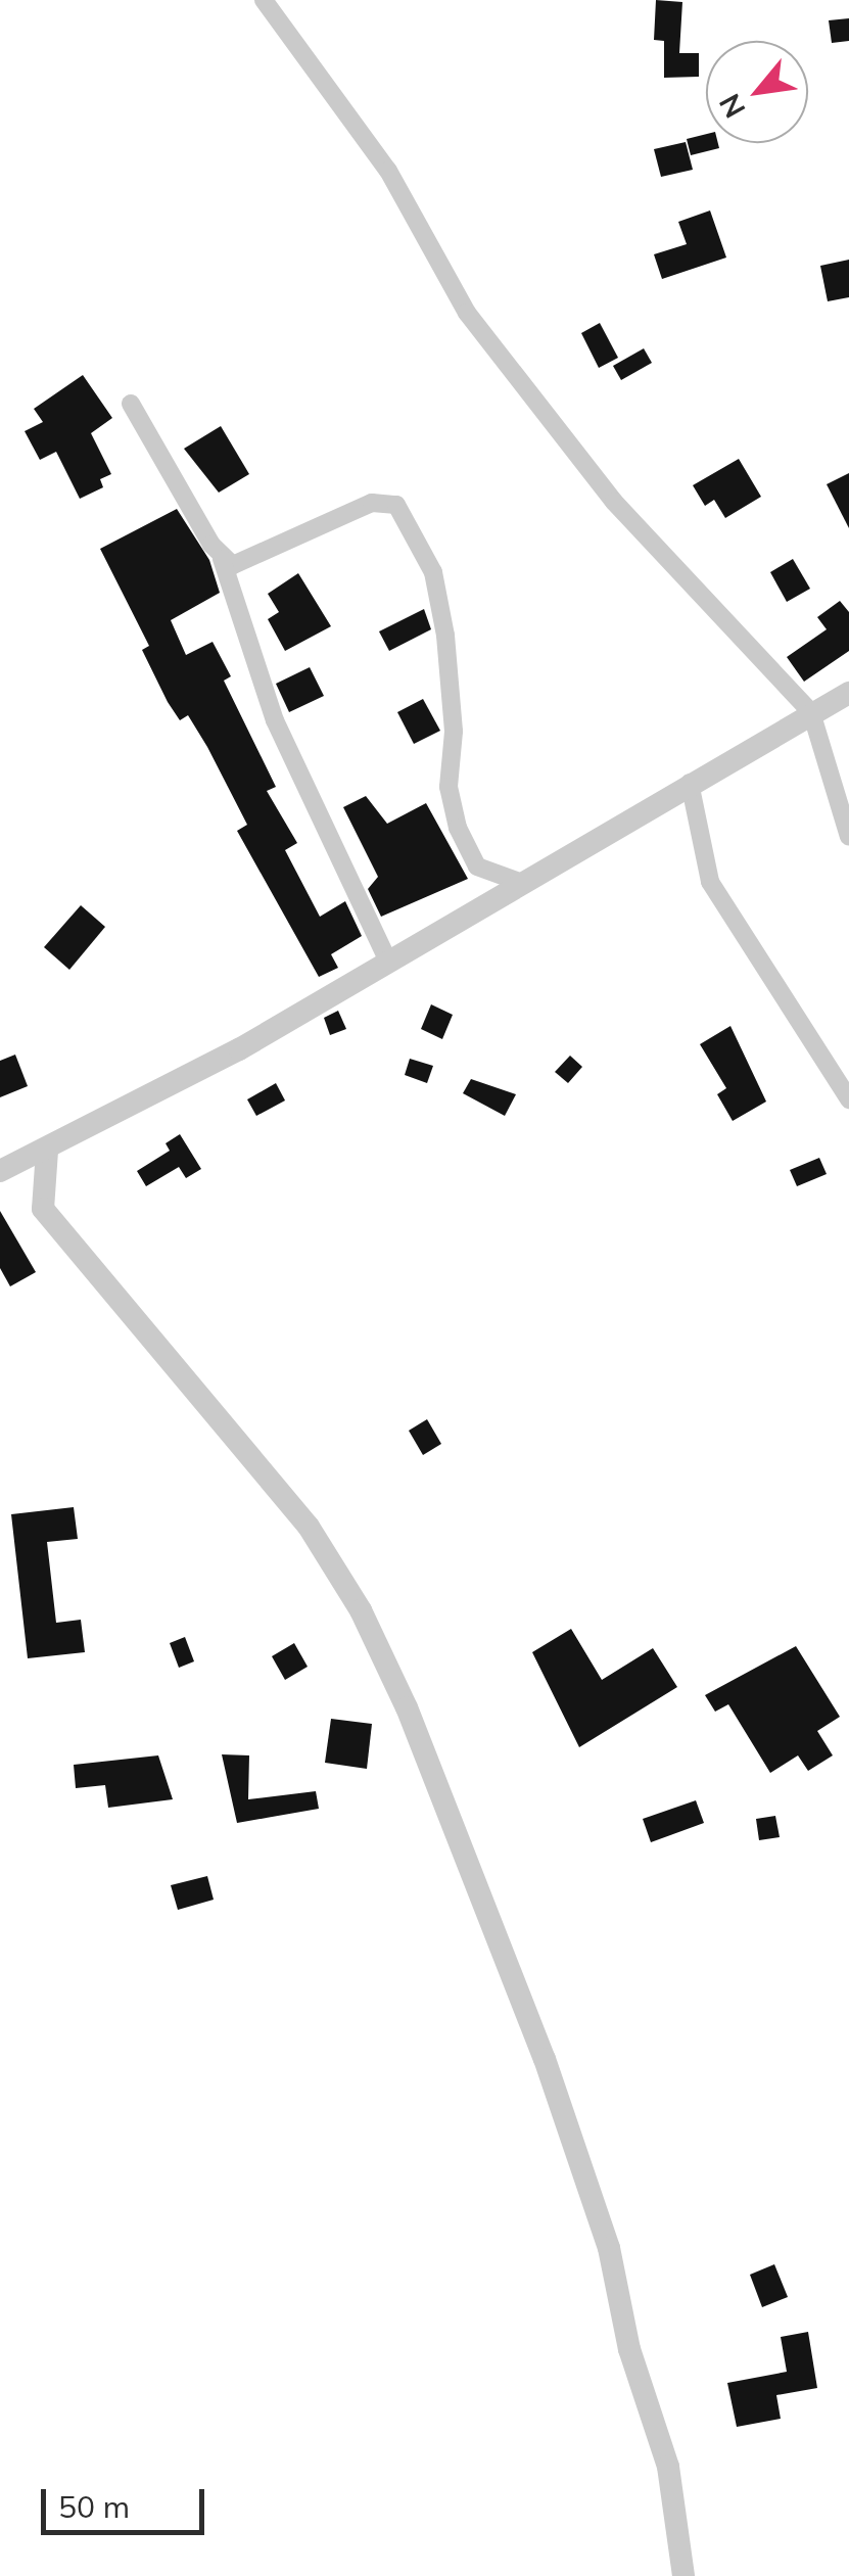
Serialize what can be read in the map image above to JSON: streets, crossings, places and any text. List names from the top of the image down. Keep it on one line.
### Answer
{"scale_bar":"50 m","north":"bottom left"}
